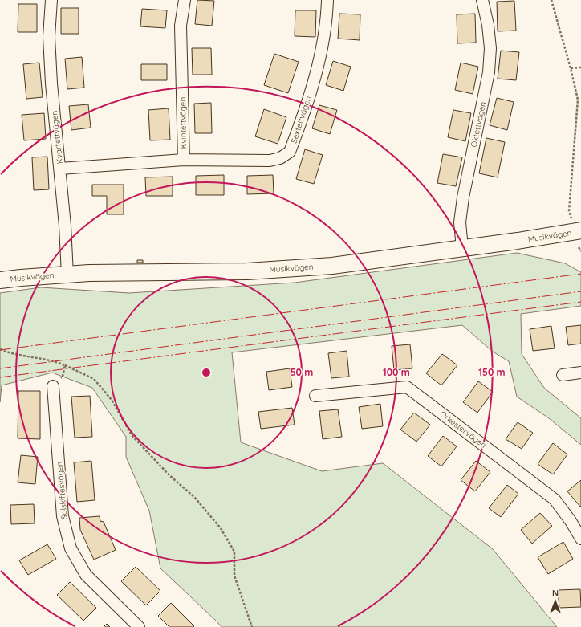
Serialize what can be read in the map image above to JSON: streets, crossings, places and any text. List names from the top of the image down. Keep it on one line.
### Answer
{"streets":{"street":["Sextettvägen","Kvintettvägen","Oktettvägen","Kvartettvägen","Musikvägen","Orkestervägen","Solskiftesvägen"]},"crossings":[["Sextettvägen","Kvintettvägen"],["Kvintettvägen","Kvartettvägen"],["Oktettvägen","Musikvägen"],["Kvartettvägen","Musikvägen"]],"north":"top","rings":["50 m","100 m","150 m"]}
